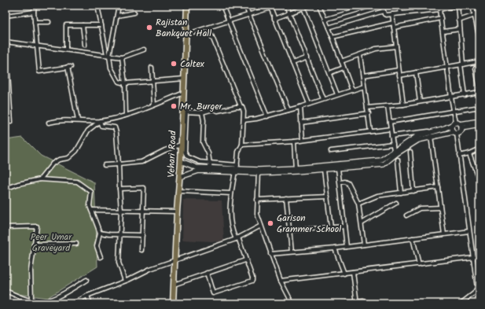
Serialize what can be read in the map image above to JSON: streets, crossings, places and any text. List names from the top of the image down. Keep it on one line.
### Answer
{"streets":{"main road":["Vehari Road"]},"parks":["Peer Umar Graveyard"],"places":["Rajistan Bankquet Hall","Caltex","Mr. Burger","Garison Grammer School"]}
